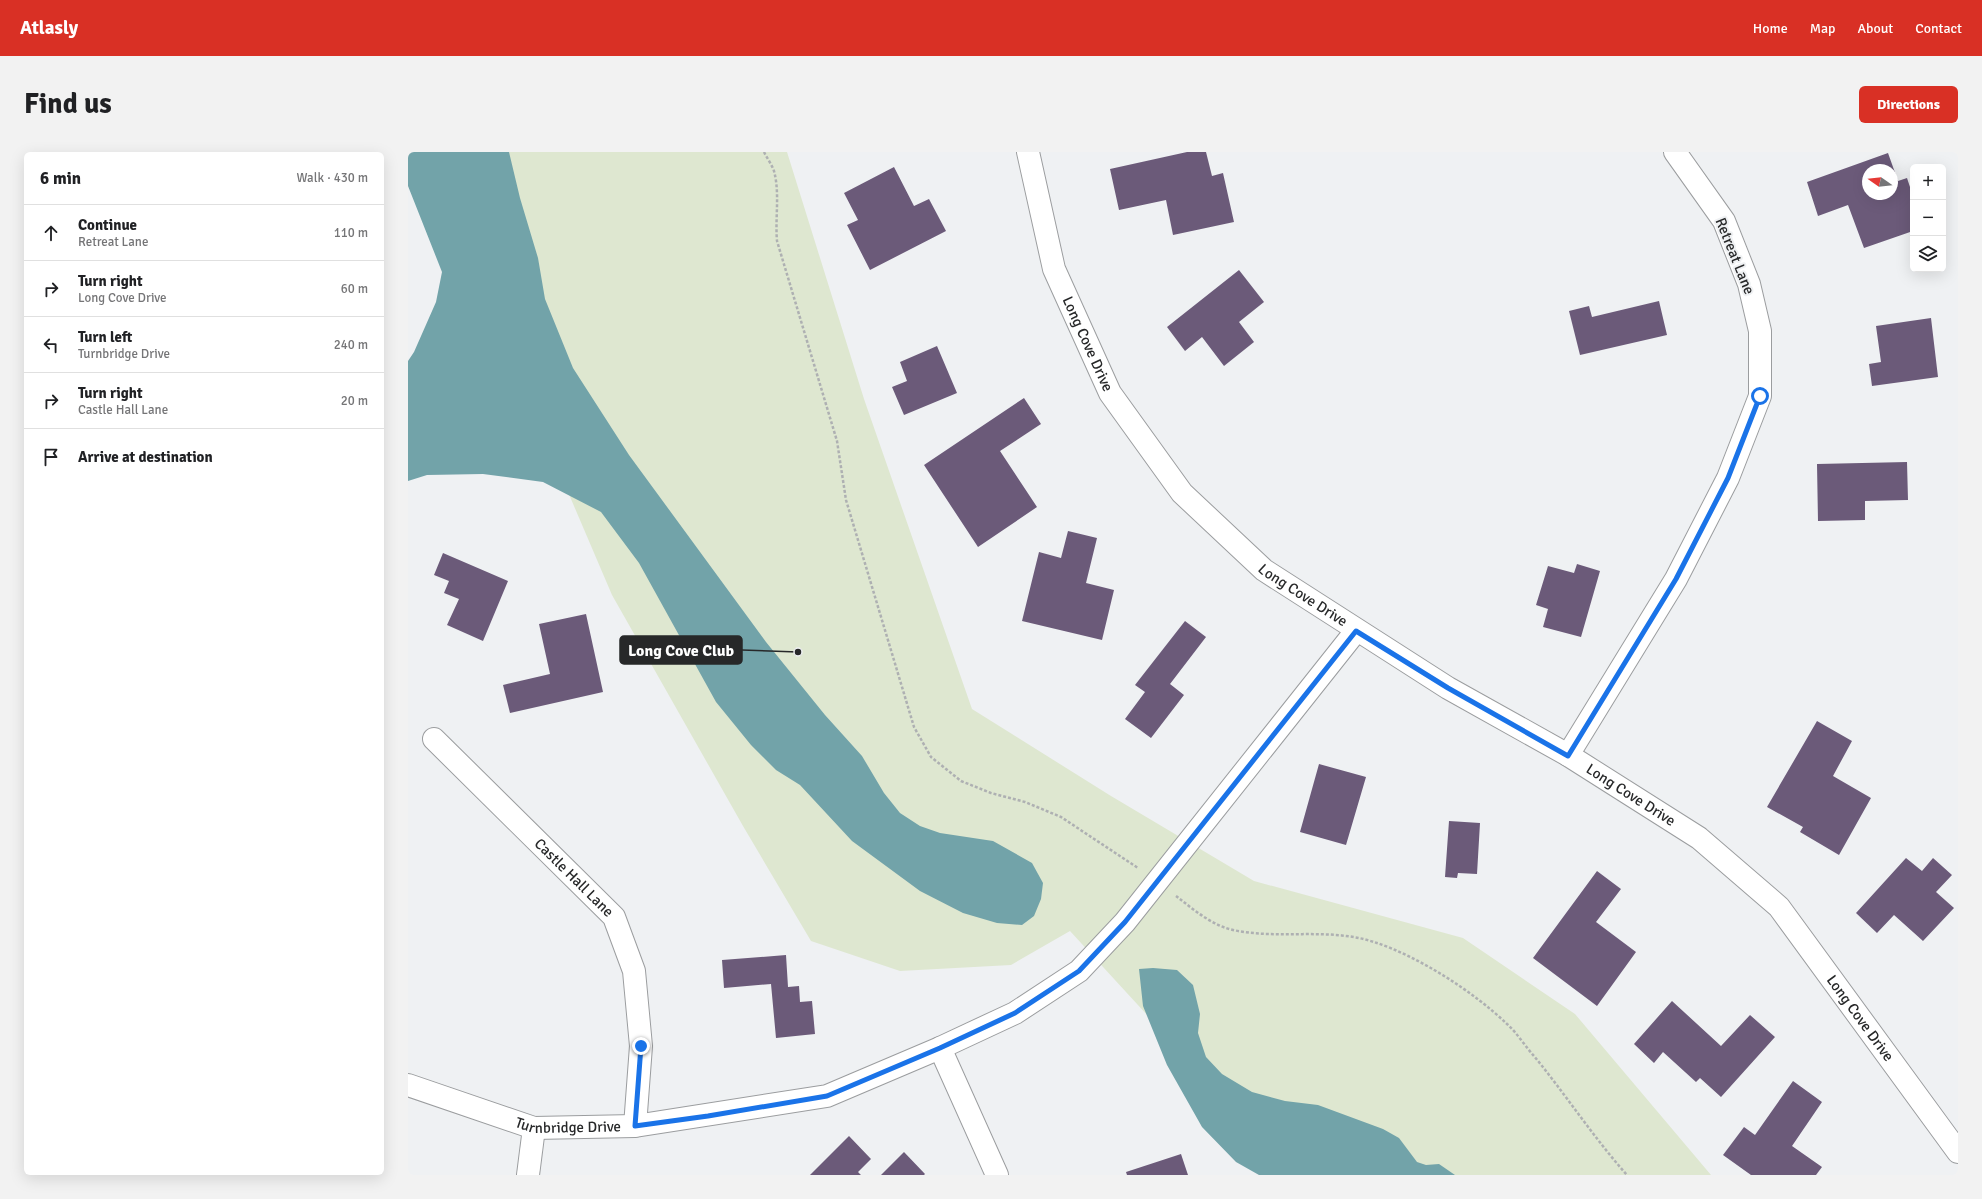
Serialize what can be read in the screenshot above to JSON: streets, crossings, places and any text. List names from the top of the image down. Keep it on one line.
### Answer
{"streets":{"street":["Retreat Lane","Long Cove Drive","Castle Hall Lane","Turnbridge Drive"]},"crossings":[["Retreat Lane","Long Cove Drive"],["Long Cove Drive","Turnbridge Drive"],["Castle Hall Lane","Turnbridge Drive"]],"places":["Long Cove Club"],"north":"left","page":{"header":"Atlasly","nav":["Home","Map","About","Contact"],"buttons":"Directions","title":"Find us","heading":["6 min","Walk · 430 m"],"map_buttons":["+","−"],"list":[["Continue","Retreat Lane","110 m"],["Turn right","Long Cove Drive","60 m"],["Turn left","Turnbridge Drive","240 m"],["Turn right","Castle Hall Lane","20 m"],"Arrive at destination"]}}
